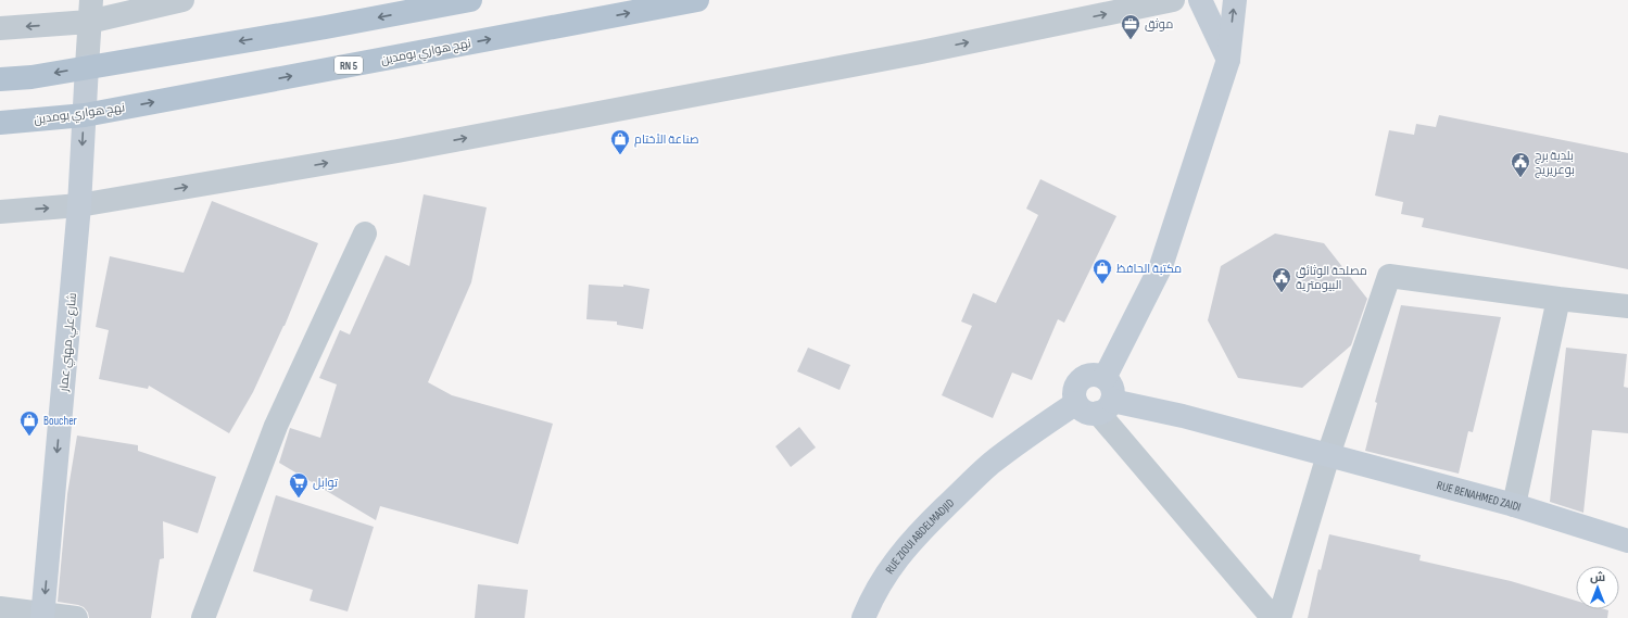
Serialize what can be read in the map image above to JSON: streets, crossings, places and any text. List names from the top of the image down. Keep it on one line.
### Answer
{"streets":{"main road":["نهج هواري بومدين","RN 5"],"street":["شارع علي مهني عمار","RUE BENAHMED ZAIDI","RUE ZIOUI ABDELMADJID"]},"crossings":[["نهج هواري بومدين","شارع علي مهني عمار"],["RUE BENAHMED ZAIDI","RUE ZIOUI ABDELMADJID"]],"places":{"office":["موثق"],"shop":["صناعة الأختام","مكتبة الحافظ","Boucher"],"public building":["بلدية برج بوعريريج","مصلحة الوثائق البيومترية"],"supermarket":["توابل"]},"north":"top"}
